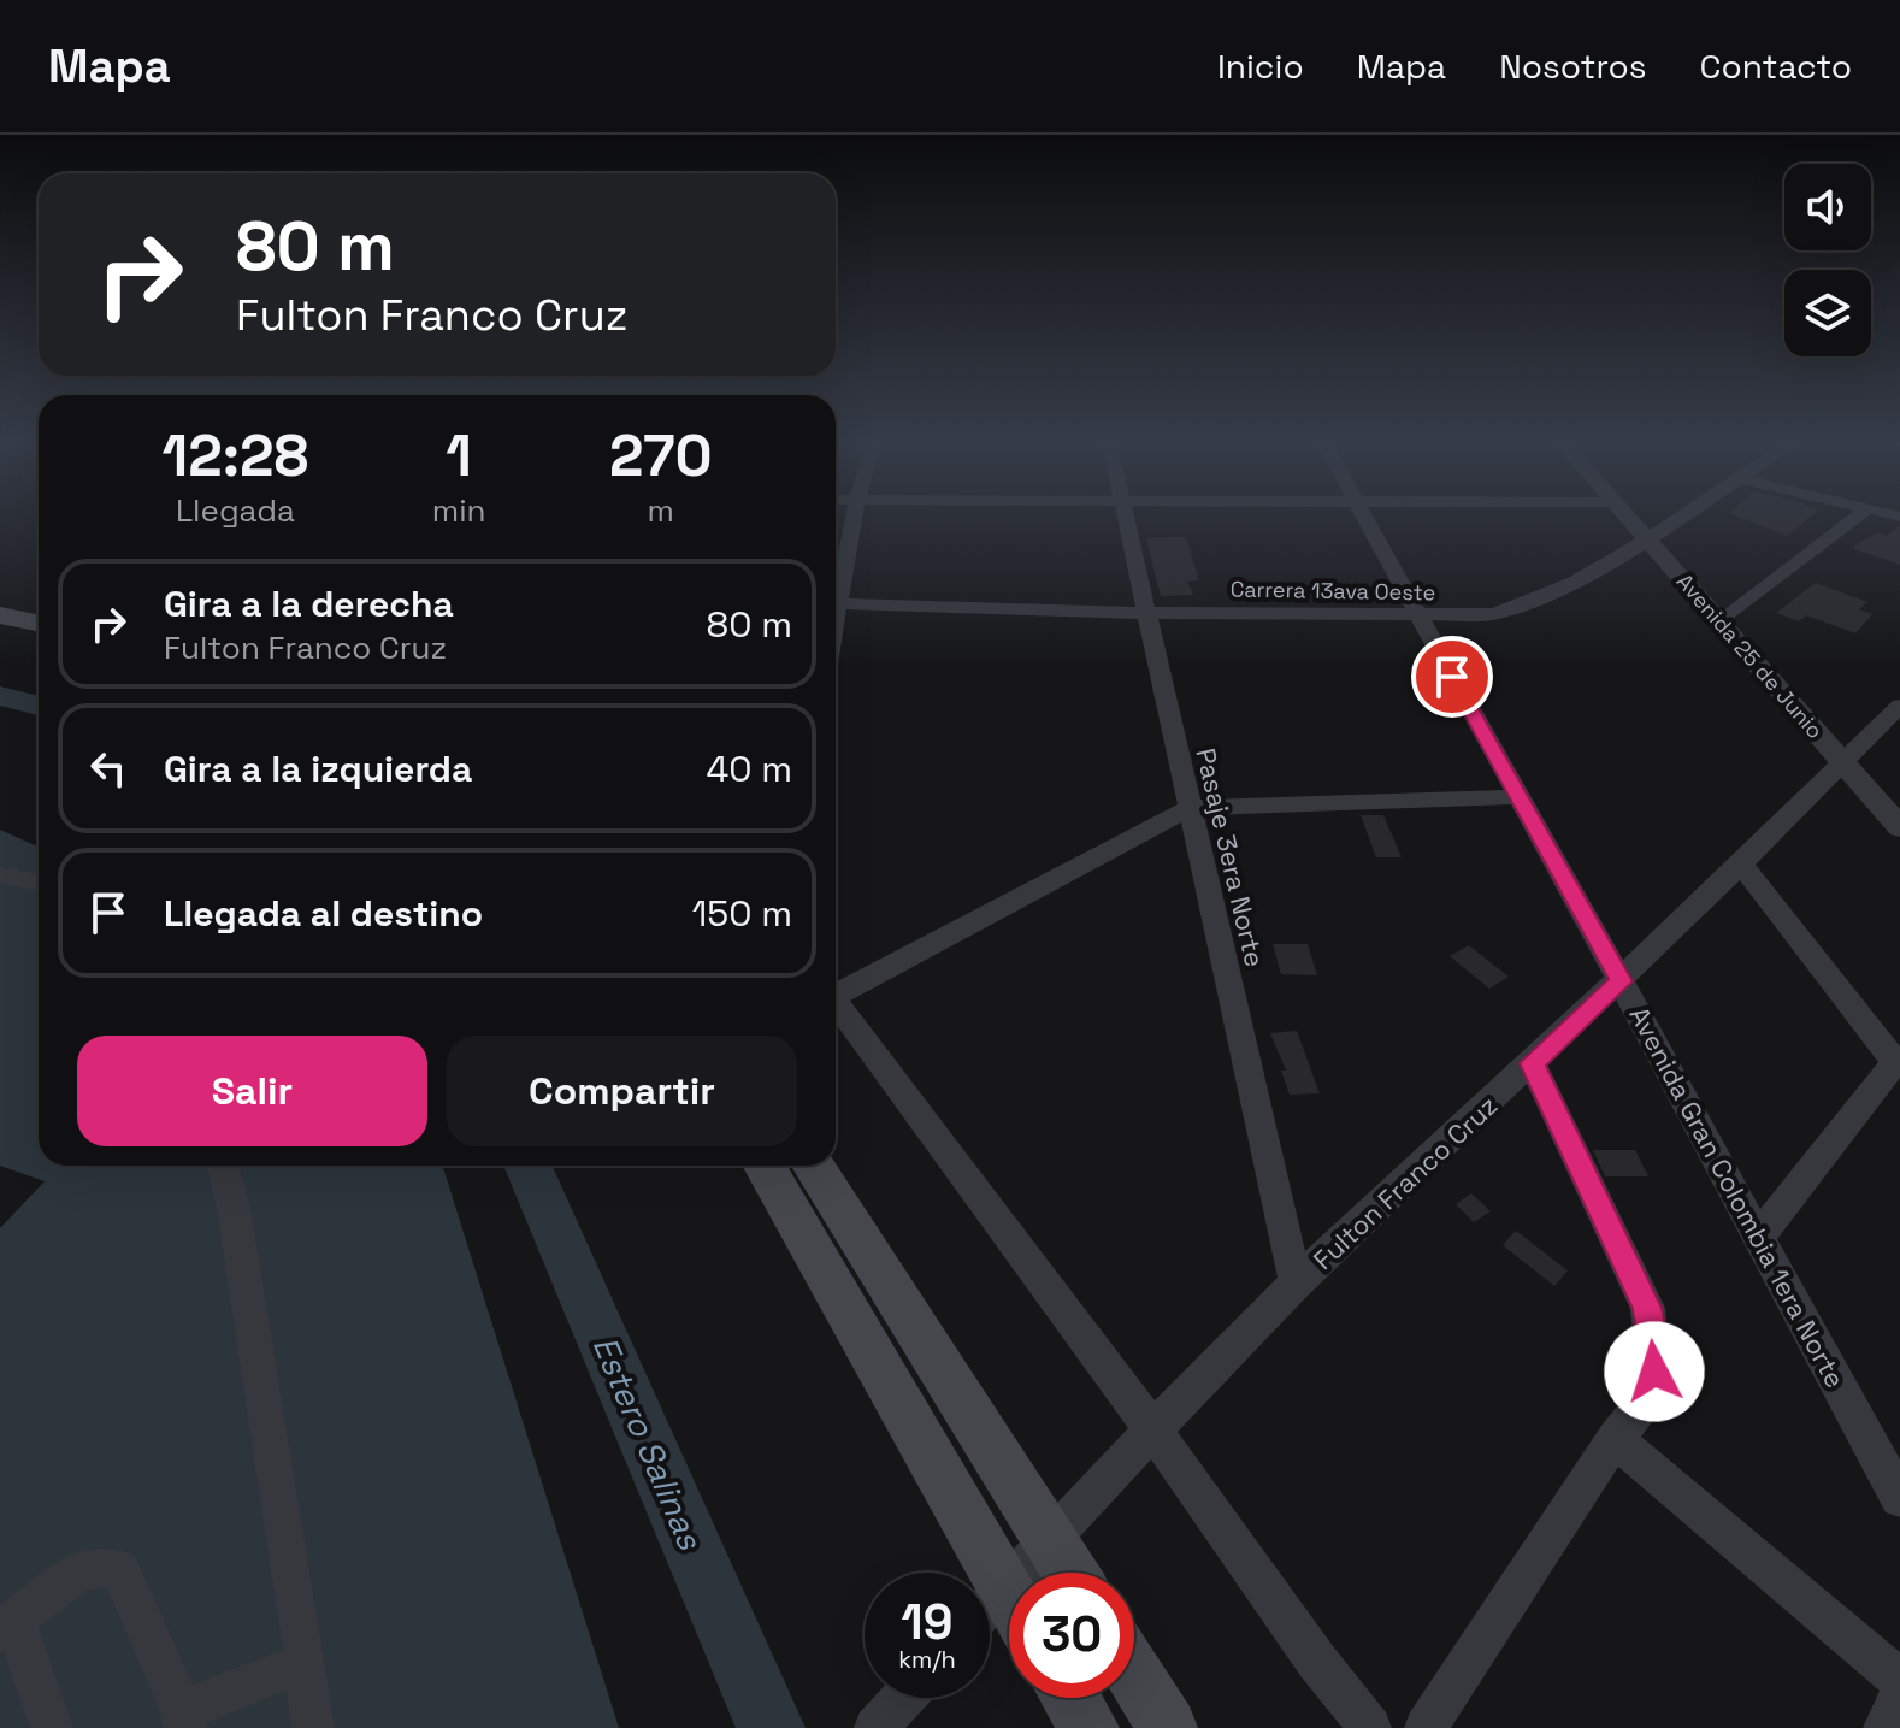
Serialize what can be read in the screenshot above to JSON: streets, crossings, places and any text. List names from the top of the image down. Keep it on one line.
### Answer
{"streets":{"street":["Carrera 13ava Oeste","Avenida 25 de Junio","Pasaje 3era Norte","Fulton Franco Cruz","Avenida Gran Colombia 1era Norte"]},"crossings":[["Carrera 13ava Oeste","Avenida 25 de Junio"],["Carrera 13ava Oeste","Pasaje 3era Norte"],["Carrera 13ava Oeste","Avenida Gran Colombia 1era Norte"],["Avenida 25 de Junio","Fulton Franco Cruz"],["Pasaje 3era Norte","Fulton Franco Cruz"],["Fulton Franco Cruz","Avenida Gran Colombia 1era Norte"]],"water":["Estero Salinas"],"page":{"header":"Mapa","nav":["Inicio","Mapa","Nosotros","Contacto"],"turn":["80 m","Fulton Franco Cruz"],"eta":["12:28","Llegada","1","min","270","m"],"list":[{"name":"Gira a la derecha","note":"Fulton Franco Cruz","value":"80 m"},{"name":"Gira a la izquierda","value":"40 m"},{"name":"Llegada al destino","value":"150 m"}],"buttons":["Salir","Compartir"],"speed":"19 km/h","limit":"30"}}
